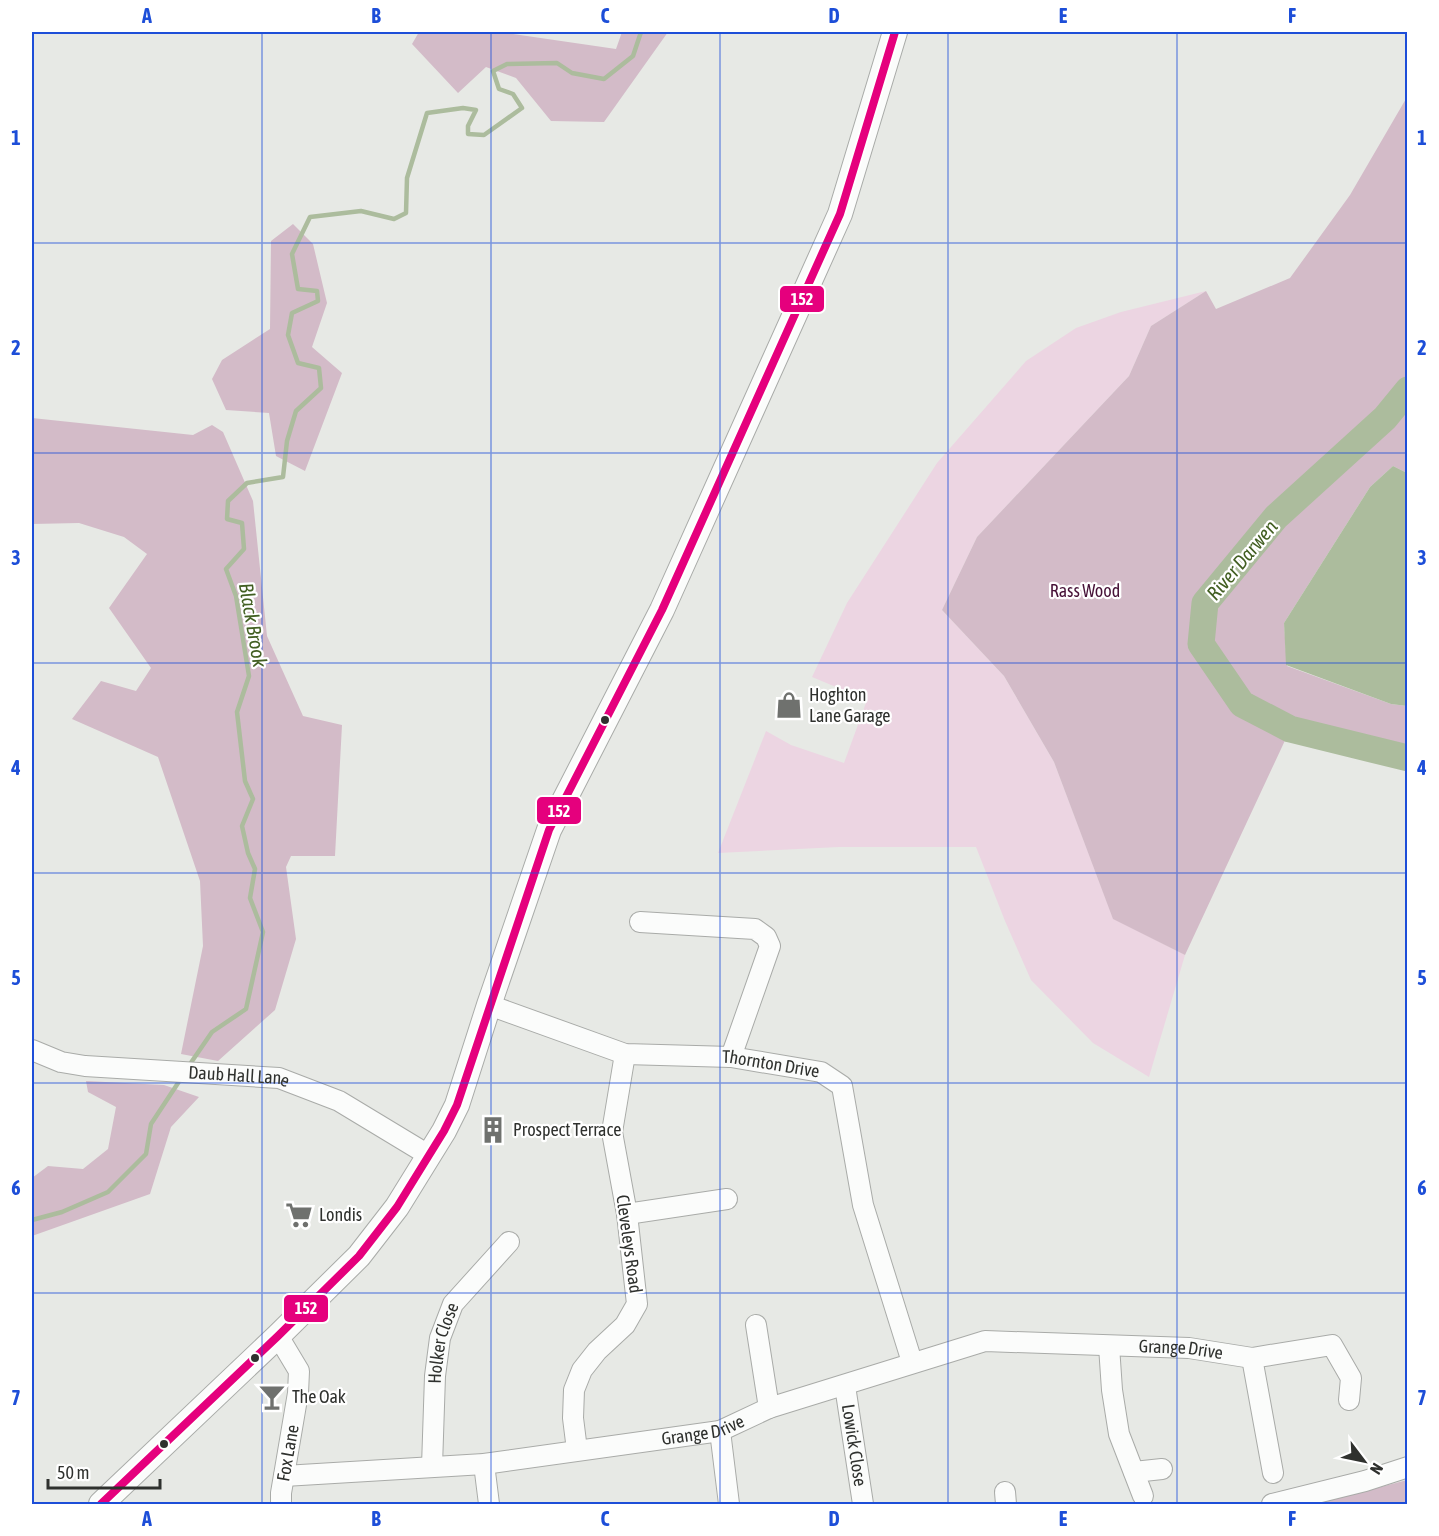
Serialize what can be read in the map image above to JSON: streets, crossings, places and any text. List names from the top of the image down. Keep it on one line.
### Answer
{"streets":{"street":["Thornton Drive","Daub Hall Lane","Cleveleys Road","Holker Close","Grange Drive","Lowick Close","Fox Lane"]},"crossings":[["Thornton Drive","Cleveleys Road"],["Thornton Drive","Grange Drive"],["Cleveleys Road","Grange Drive"],["Holker Close","Grange Drive"],["Grange Drive","Lowick Close"],["Grange Drive","Fox Lane"]],"water":["River Darwen","Black Brook"],"parks":["Rass Wood"],"places":{"shop":["Hoghton Lane Garage"],"building":["Prospect Terrace"],"supermarket":["Londis"],"bar":["The Oak"]},"lines":["transit line 152"],"scale_bar":"50 m","north":"bottom right","grid":{"columns":["A","B","C","D","E","F"],"rows":["1","2","3","4","5","6","7"]}}
